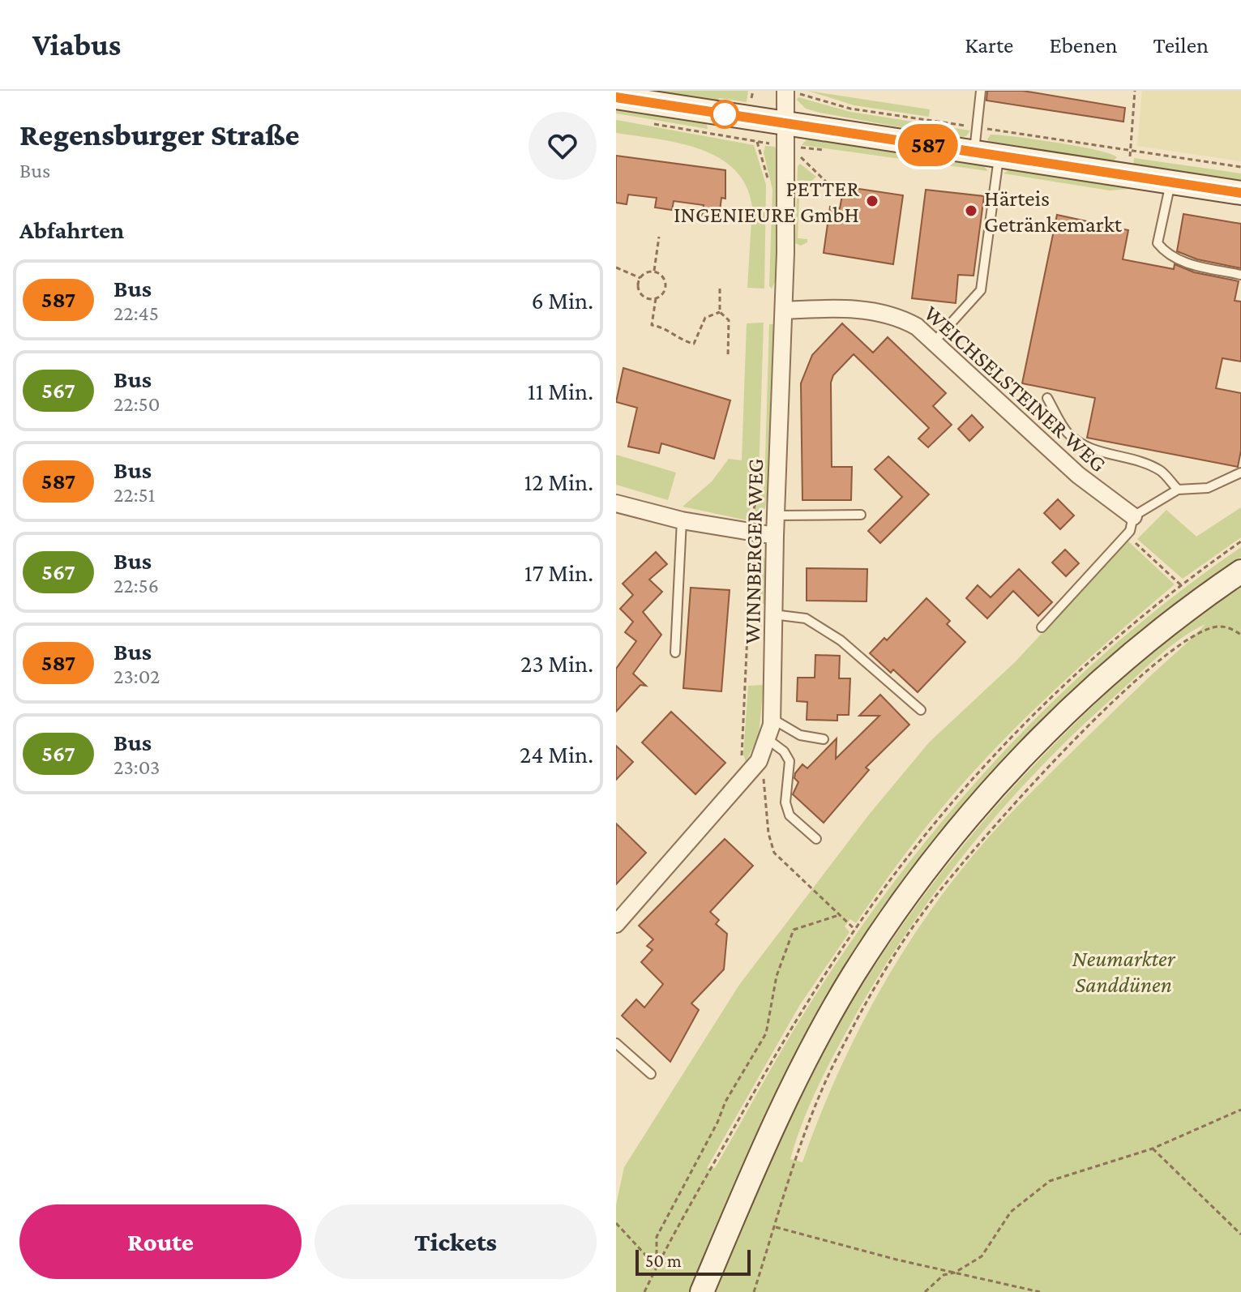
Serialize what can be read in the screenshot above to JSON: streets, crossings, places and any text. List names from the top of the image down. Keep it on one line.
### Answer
{"streets":{"street":["WEICHSELSTEINER WEG","WINNBERGER WEG"]},"crossings":[["WEICHSELSTEINER WEG","WINNBERGER WEG"]],"parks":["Neumarkter Sanddünen"],"places":["PETTER INGENIEURE GmbH","Härteis Getränkemarkt"],"lines":["bus line 587"],"scale_bar":"50 m","page":{"header":"Viabus","nav":["Karte","Ebenen","Teilen"],"heading":[["Regensburger Straße","Bus"],"Abfahrten"],"on_map":"587","list":[{"mark":"587","name":"Bus","note":"22:45","value":"6 Min."},{"mark":"567","name":"Bus","note":"22:50","value":"11 Min."},{"mark":"587","name":"Bus","note":"22:51","value":"12 Min."},{"mark":"567","name":"Bus","note":"22:56","value":"17 Min."},{"mark":"587","name":"Bus","note":"23:02","value":"23 Min."},{"mark":"567","name":"Bus","note":"23:03","value":"24 Min."}],"buttons":["Route","Tickets"],"scale":"50 m"}}
